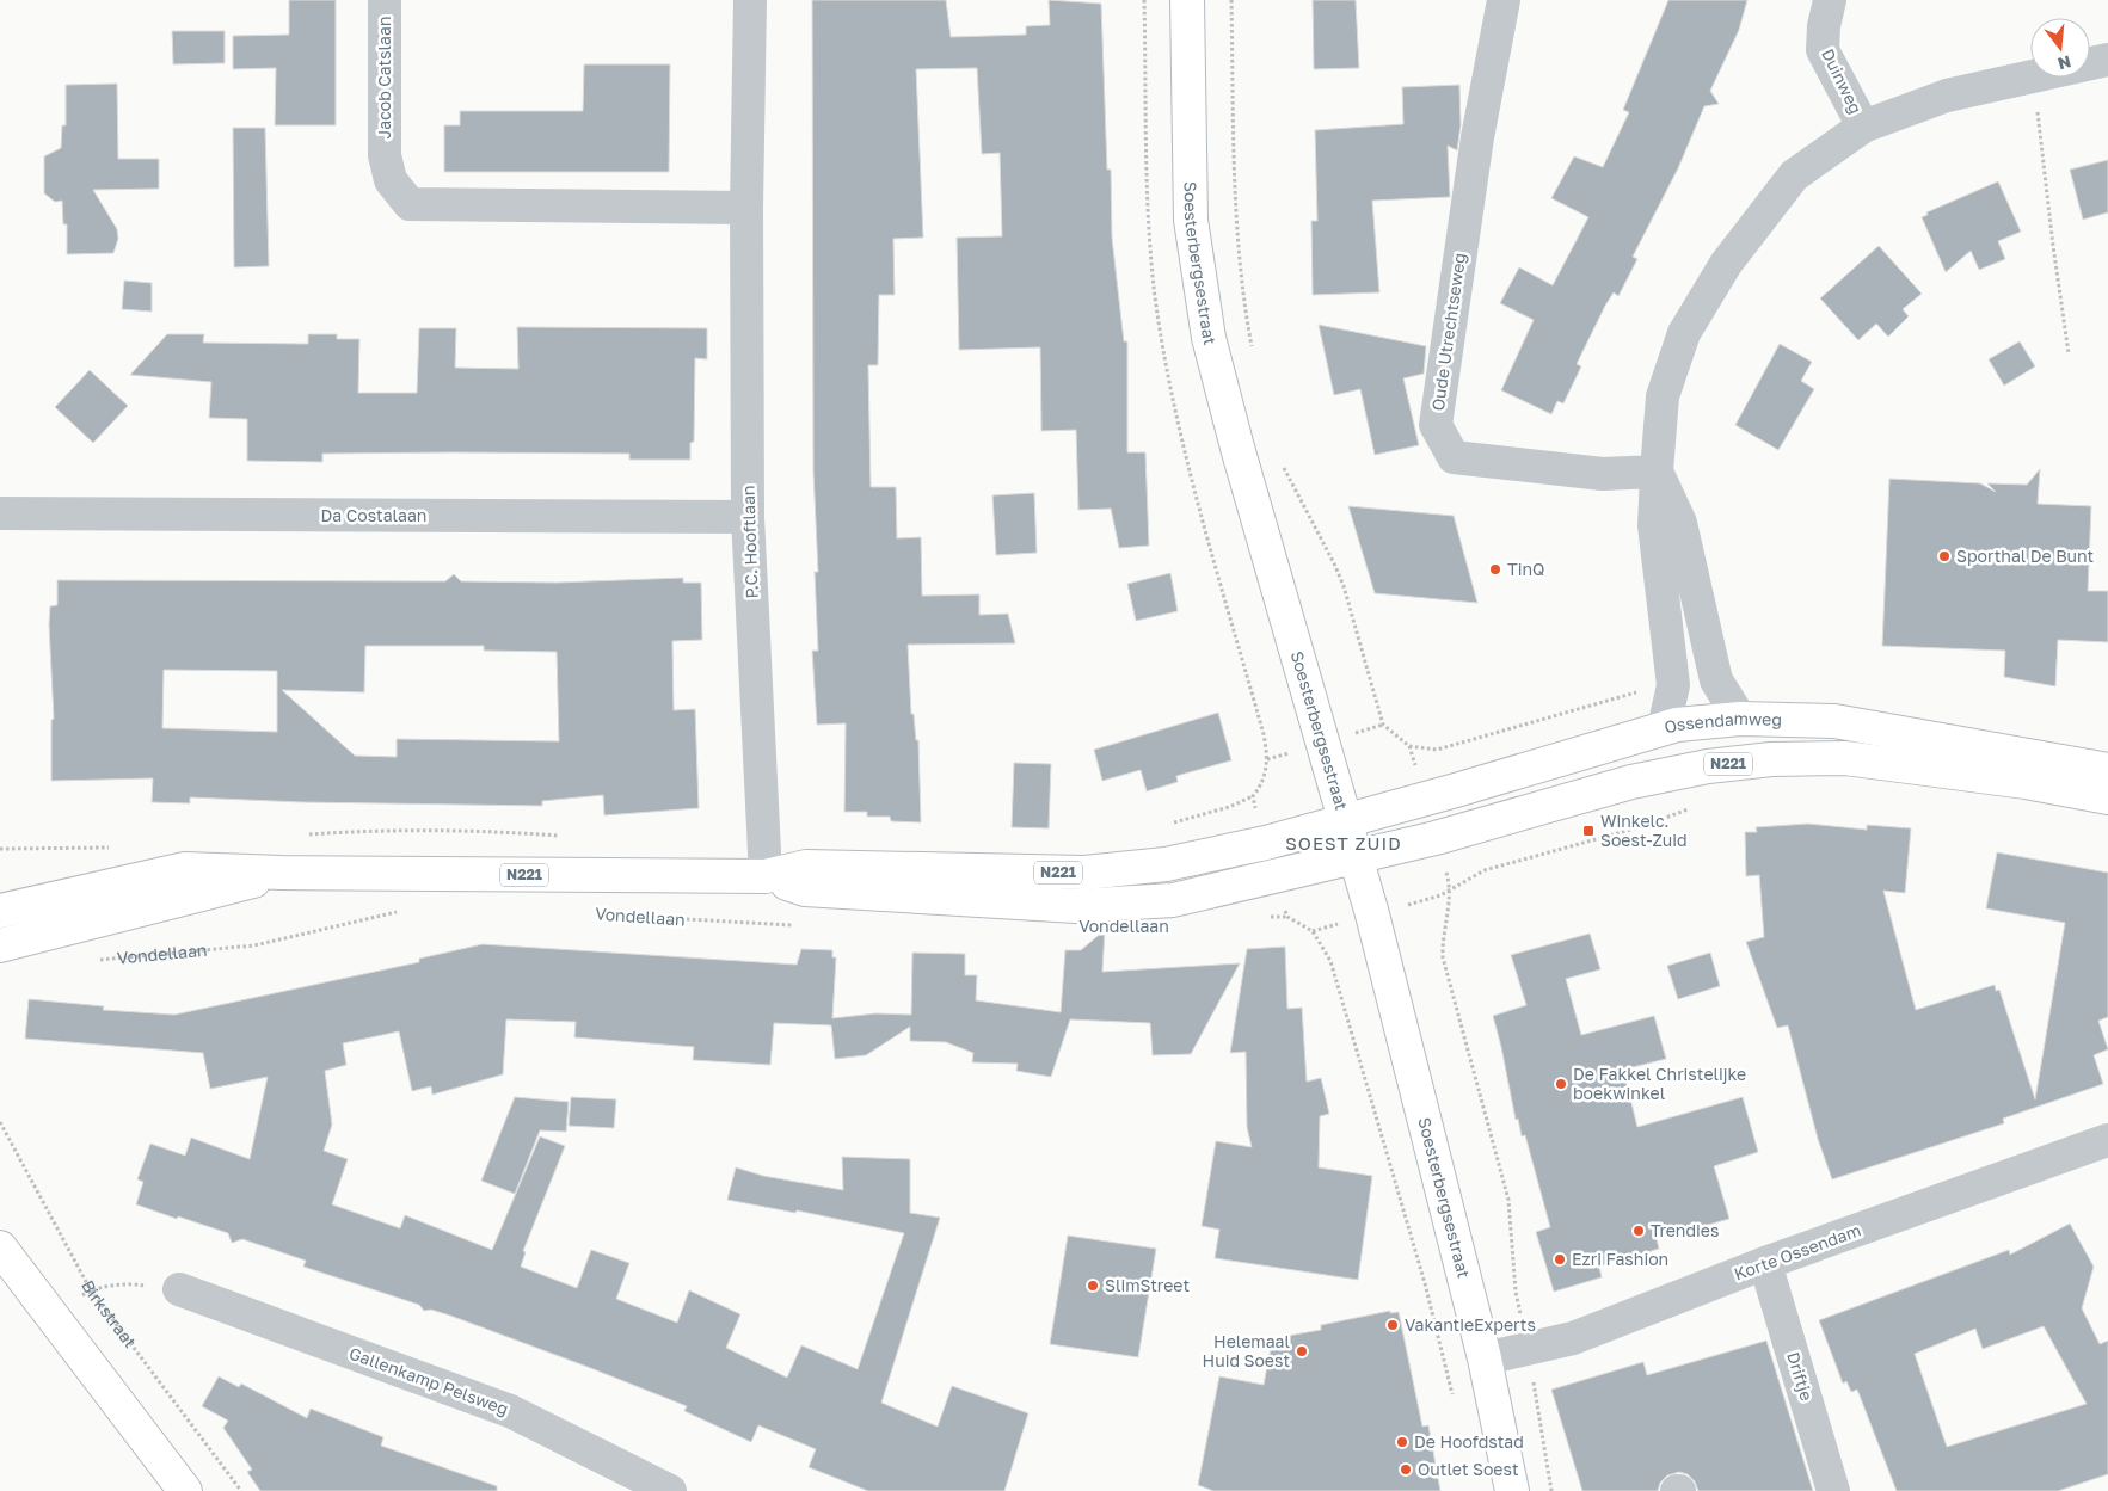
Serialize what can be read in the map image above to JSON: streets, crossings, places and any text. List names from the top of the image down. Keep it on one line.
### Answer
{"streets":{"main road":["Soesterbergsestraat","Ossendamweg","N221","Vondellaan"],"street":["Jacob Catslaan","Duinweg","Oude Utrechtseweg","Da Costalaan","P.C. Hooftlaan","Korte Ossendam","Driftje","Gallenkamp Pelsweg"],"path":["Birkstraat"]},"crossings":[["Jacob Catslaan","P.C. Hooftlaan"],["Soesterbergsestraat","Ossendamweg"],["Soesterbergsestraat","N221"],["Soesterbergsestraat","Vondellaan"],["Soesterbergsestraat","Korte Ossendam"],["Da Costalaan","P.C. Hooftlaan"],["P.C. Hooftlaan","Vondellaan"],["Ossendamweg","Vondellaan"],["N221","Vondellaan"],["Korte Ossendam","Driftje"]],"districts":["SOEST ZUID"],"places":{"other":["Sporthal De Bunt","TinQ","De Fakkel Christelijke boekwinkel","Trendies","Ezri Fashion","SlimStreet","VakantieExperts","Helemaal Huid Soest","De Hoofdstad","Outlet Soest"],"transit":["Winkelc. Soest-Zuid"]},"north":"bottom"}
